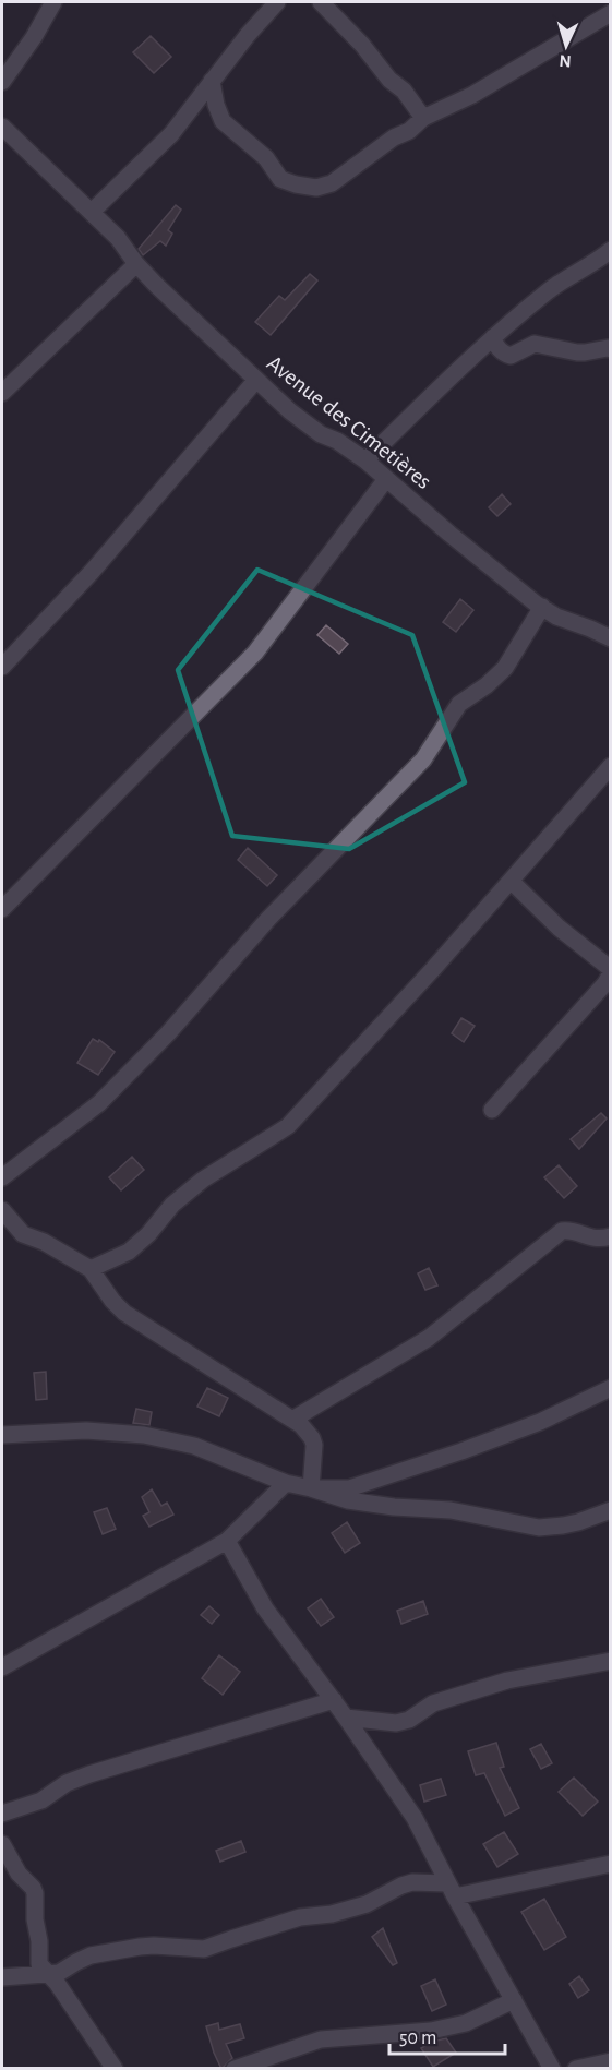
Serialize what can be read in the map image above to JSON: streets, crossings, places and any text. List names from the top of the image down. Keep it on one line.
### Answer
{"streets":{"street":["Avenue des Cimetières"]},"scale_bar":"50 m","north":"bottom"}
